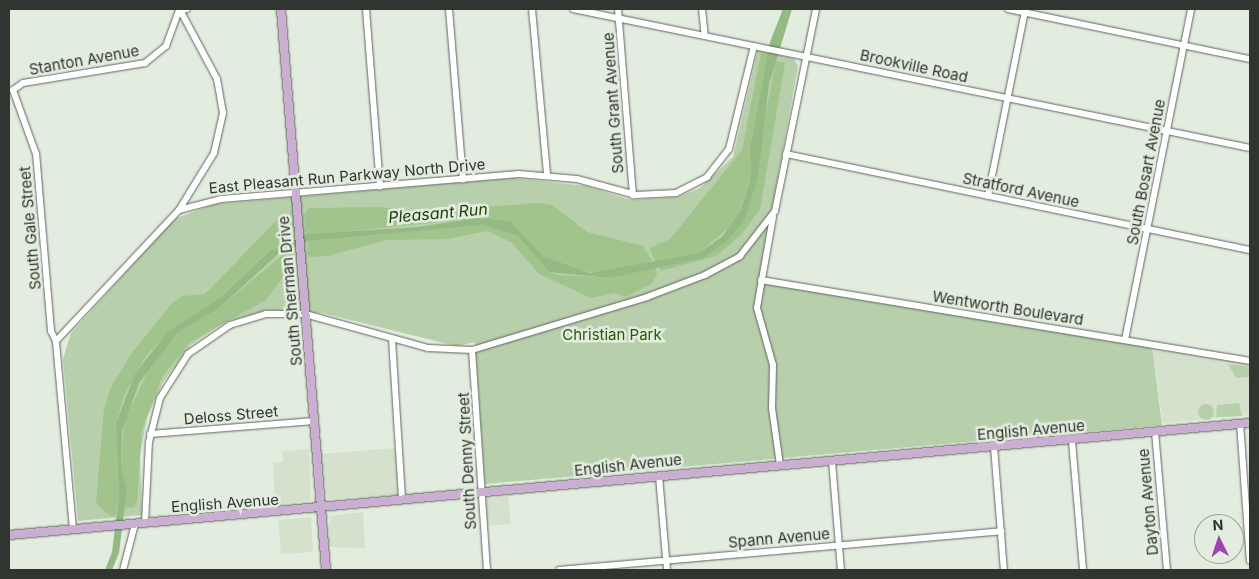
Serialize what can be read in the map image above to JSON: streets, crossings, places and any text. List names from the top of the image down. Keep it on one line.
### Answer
{"streets":{"main road":["South Sherman Drive","English Avenue"],"street":["Stanton Avenue","Brookville Road","South Grant Avenue","South Bosart Avenue","East Pleasant Run Parkway North Drive","Stratford Avenue","South Gale Street","Wentworth Boulevard","Deloss Street","South Denny Street","Dayton Avenue","Spann Avenue"]},"crossings":[["Stanton Avenue","South Gale Street"],["Brookville Road","South Grant Avenue"],["Brookville Road","South Bosart Avenue"],["Brookville Road","East Pleasant Run Parkway North Drive"],["South Grant Avenue","East Pleasant Run Parkway North Drive"],["South Bosart Avenue","Stratford Avenue"],["South Bosart Avenue","Wentworth Boulevard"],["East Pleasant Run Parkway North Drive","South Sherman Drive"],["South Sherman Drive","Deloss Street"],["South Sherman Drive","English Avenue"],["English Avenue","South Denny Street"],["English Avenue","Dayton Avenue"]],"water":["Pleasant Run"],"parks":["Christian Park"],"north":"top"}
